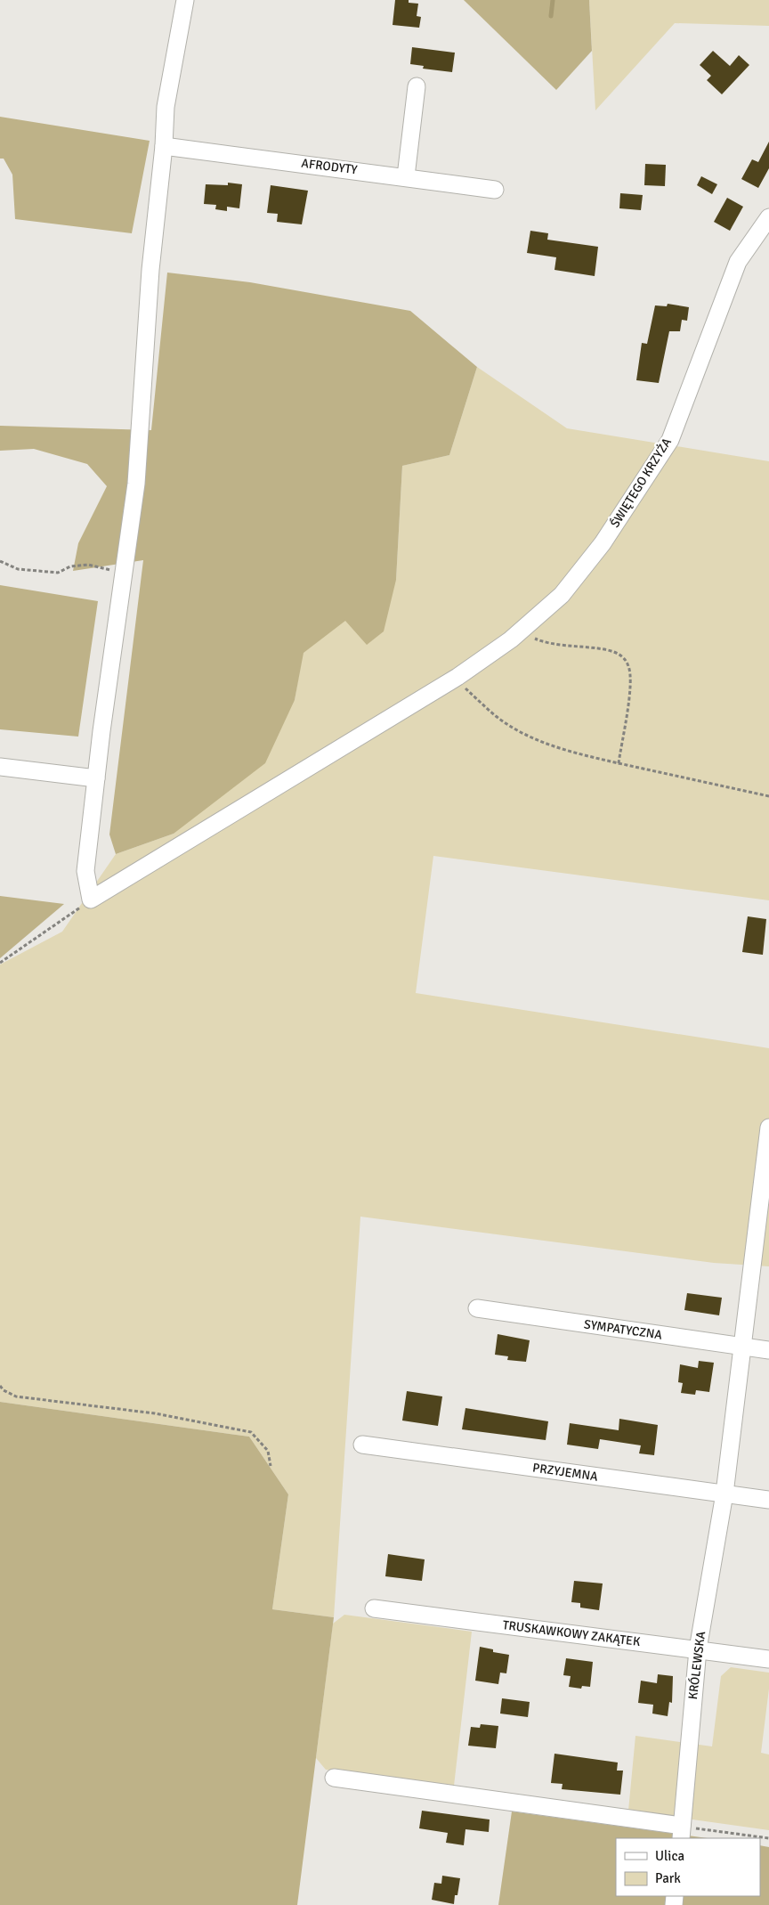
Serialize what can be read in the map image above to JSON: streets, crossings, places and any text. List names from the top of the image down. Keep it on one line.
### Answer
{"streets":{"street":["AFRODYTY","ŚWIĘTEGO KRZYŻA","SYMPATYCZNA","PRZYJEMNA","TRUSKAWKOWY ZAKĄTEK","KRÓLEWSKA"]},"crossings":[["SYMPATYCZNA","KRÓLEWSKA"],["PRZYJEMNA","KRÓLEWSKA"],["TRUSKAWKOWY ZAKĄTEK","KRÓLEWSKA"]],"legend":["Ulica","Park"]}
